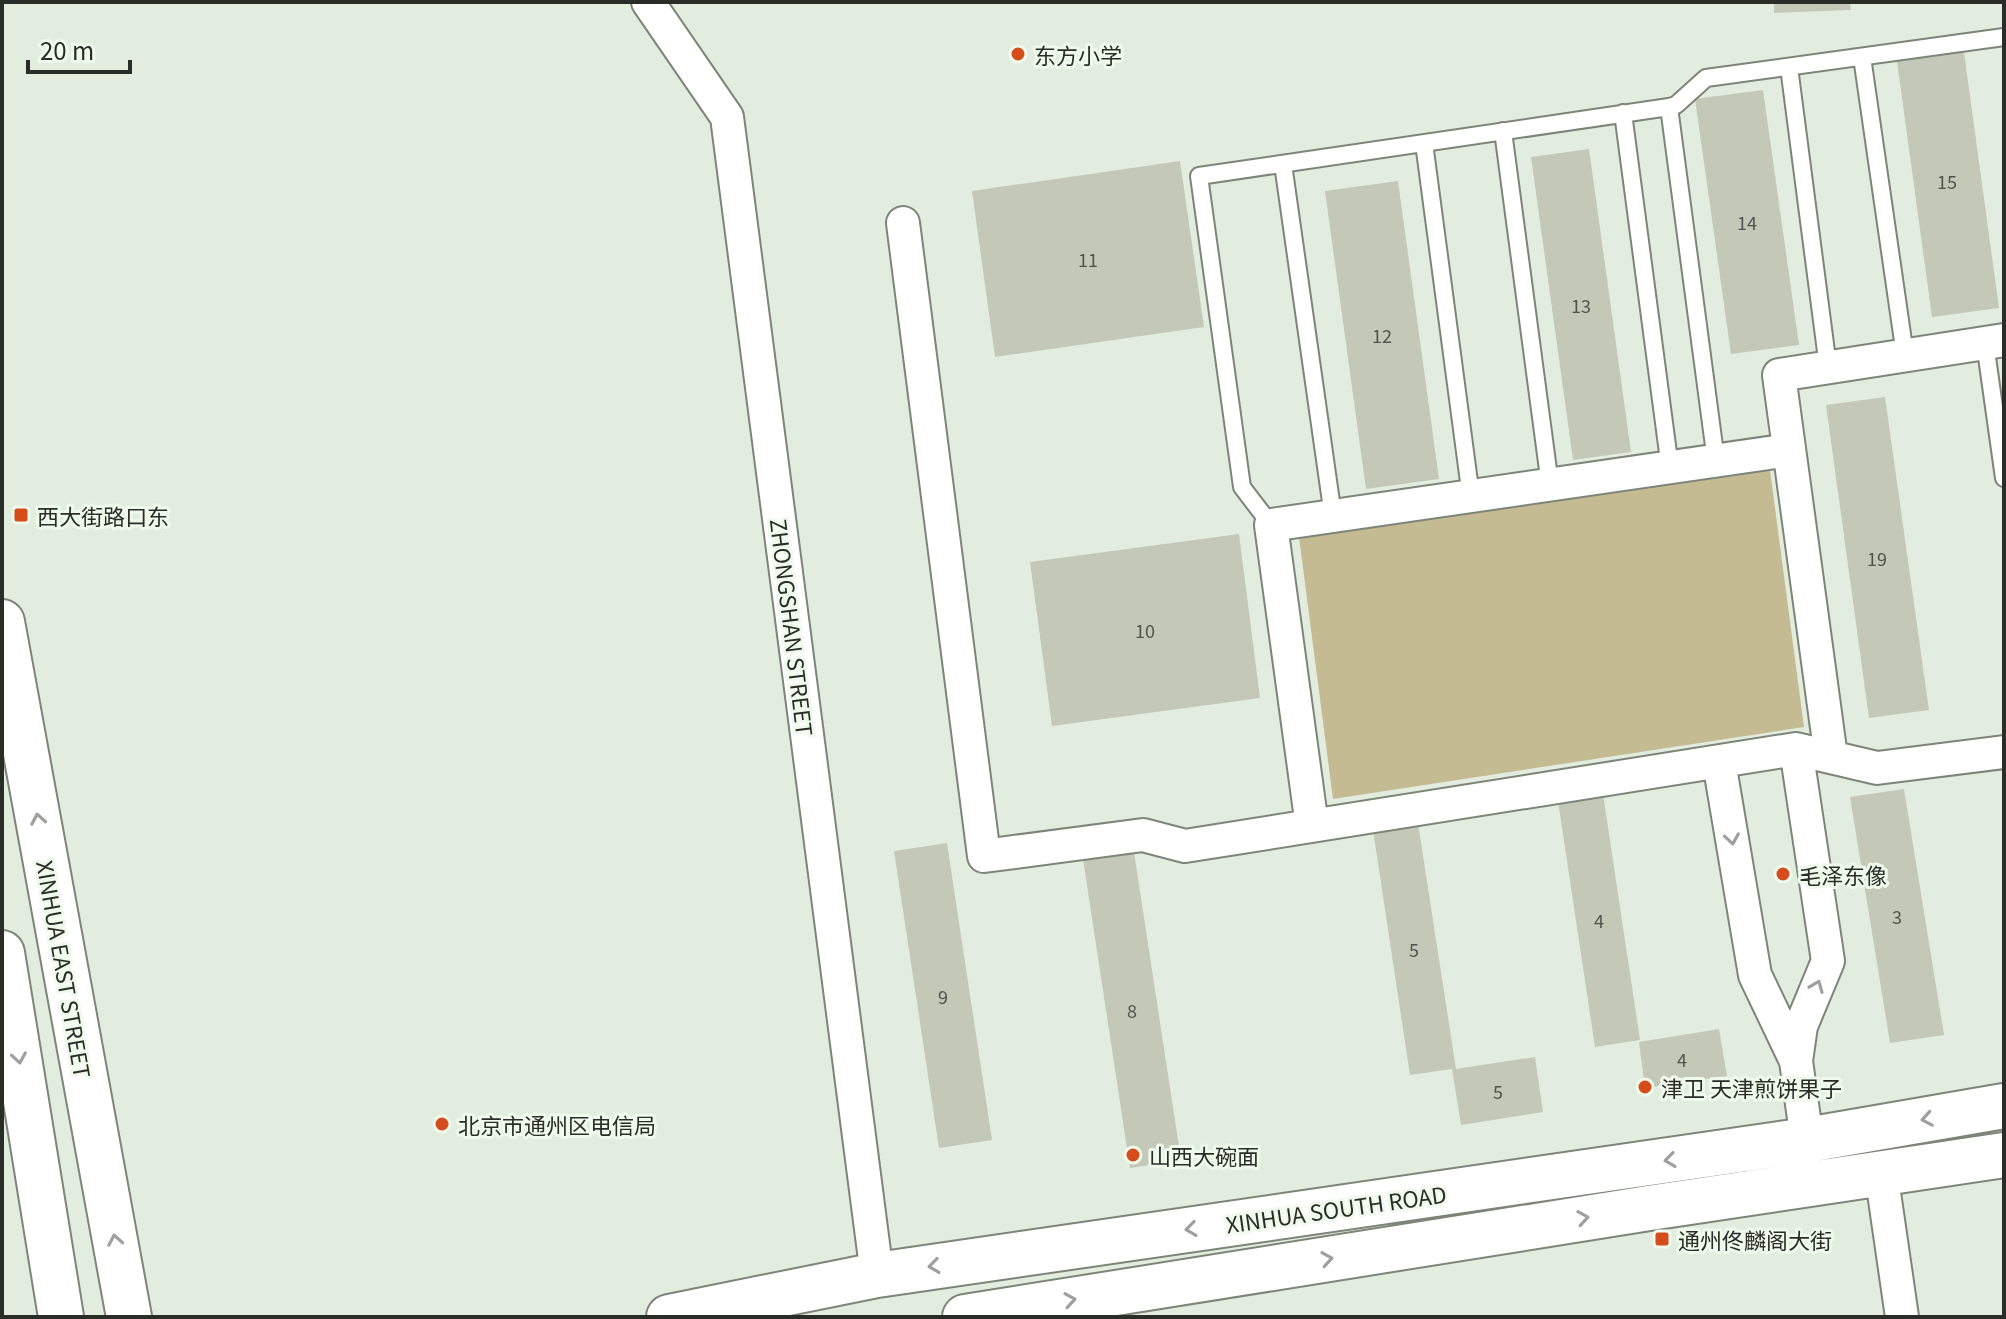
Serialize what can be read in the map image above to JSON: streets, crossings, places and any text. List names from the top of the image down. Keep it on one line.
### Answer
{"streets":{"main road":["XINHUA EAST STREET","XINHUA SOUTH ROAD"],"street":["ZHONGSHAN STREET"]},"crossings":[["ZHONGSHAN STREET","XINHUA SOUTH ROAD"]],"places":{"other":["东方小学","毛泽东像","津卫 天津煎饼果子","北京市通州区电信局","山西大碗面"],"transit":["西大街路口东","通州佟麟阁大街"]},"house_numbers":["15","14","11","13","12","19","10","3","4","5","9","8","4","5"],"scale_bar":"20 m"}
